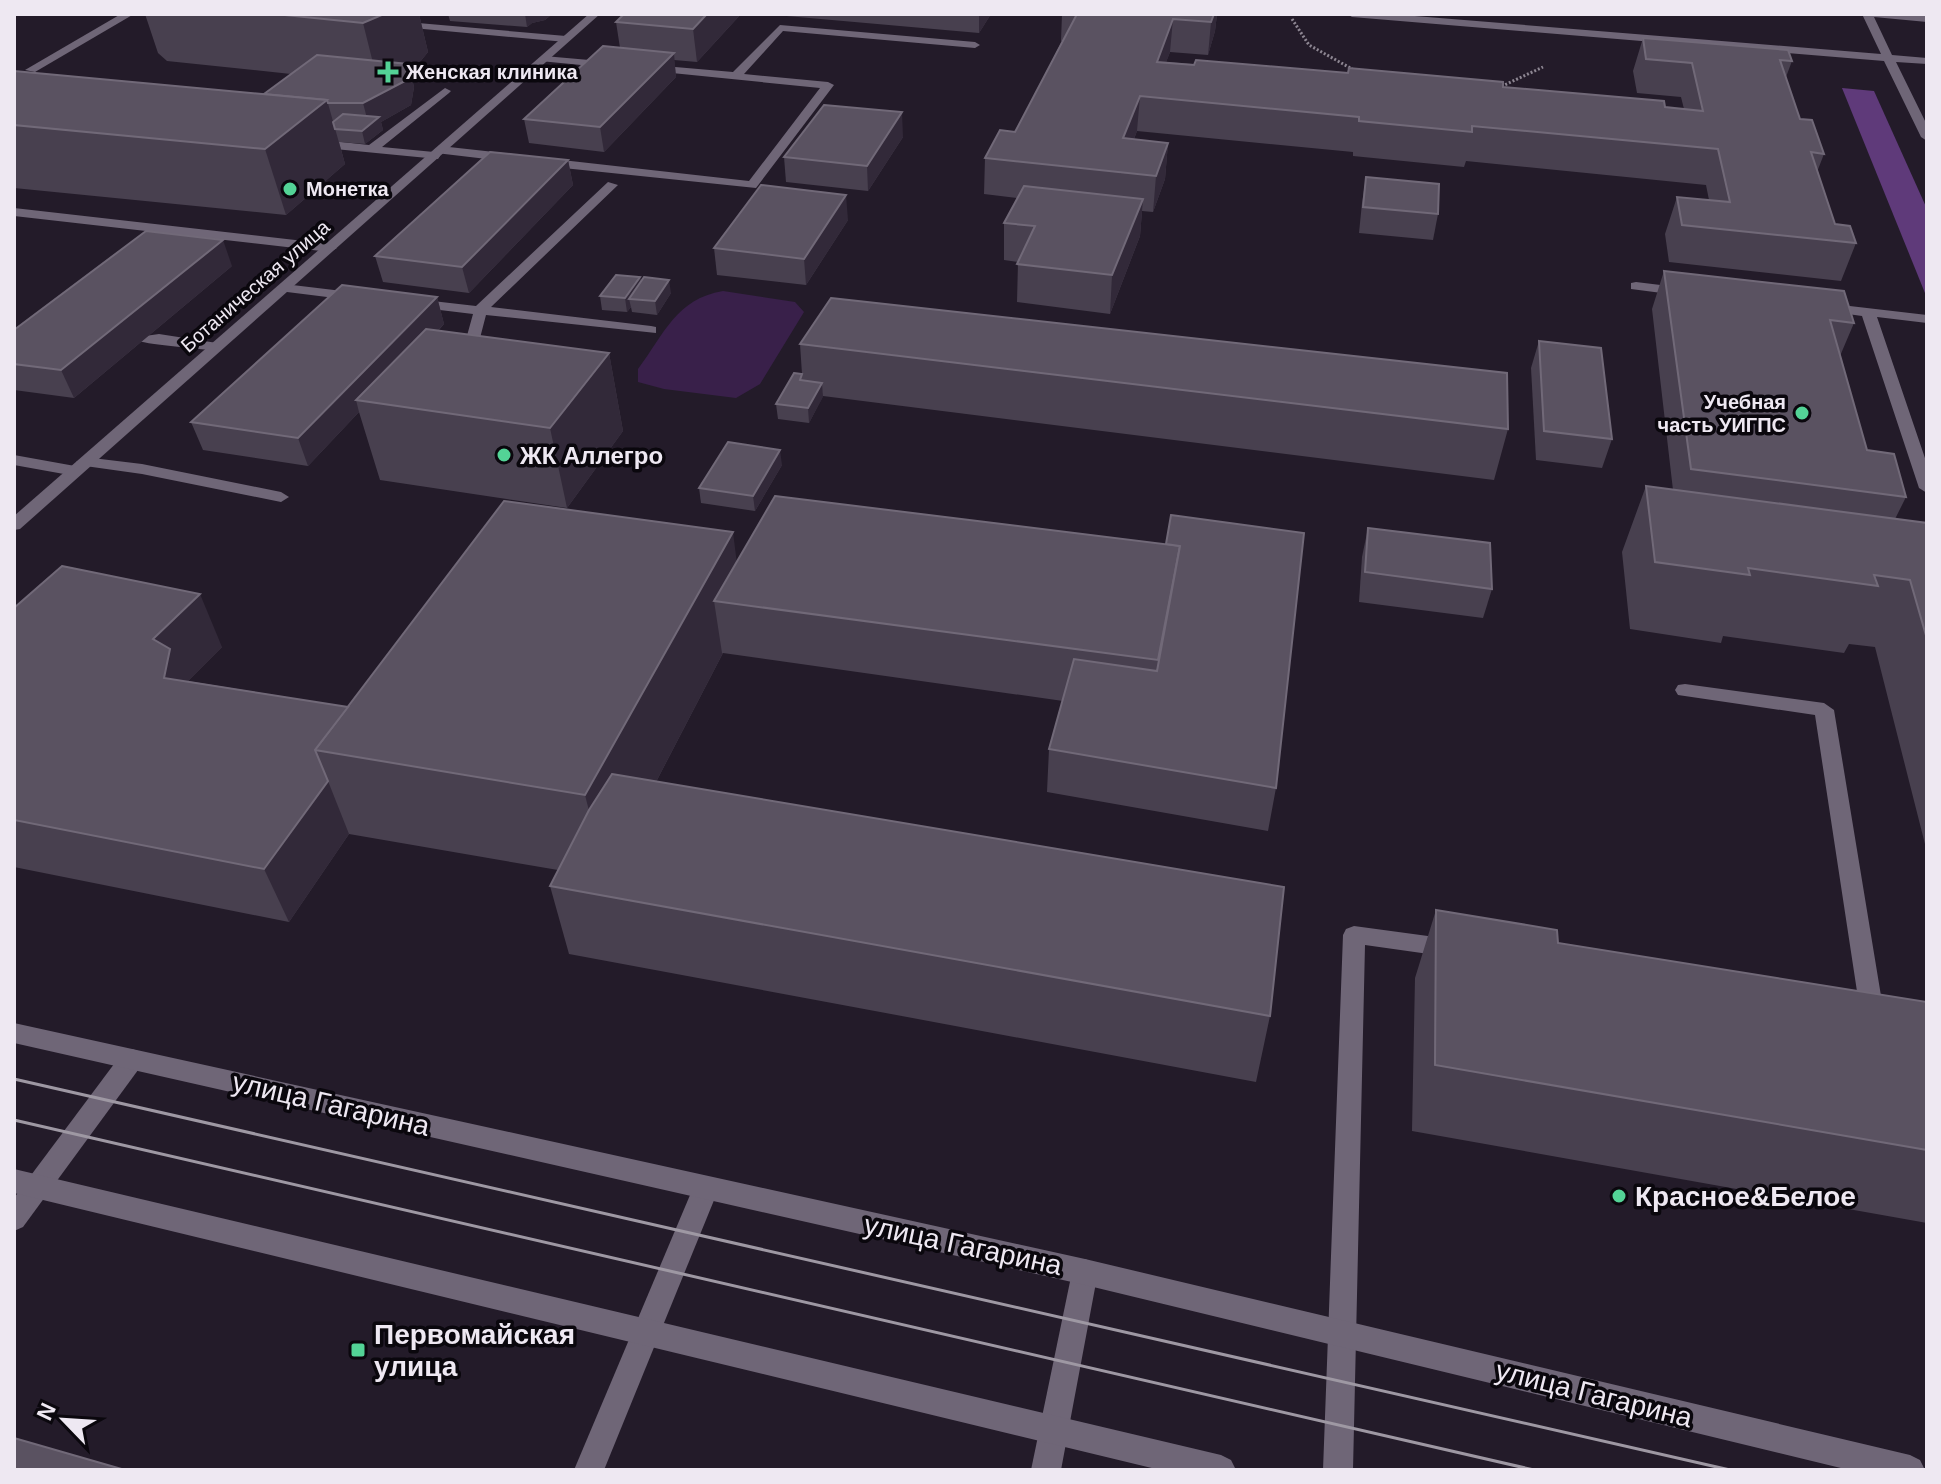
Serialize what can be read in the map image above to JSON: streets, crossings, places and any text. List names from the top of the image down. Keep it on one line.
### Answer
{"streets":{"street":["Ботаническая улица","улица Гагарина"]},"places":{"health":["Женская клиника"],"other":["Монетка","Учебная часть УИГПС","ЖК Аллегро","Красное&Белое"],"transit":["Первомайская улица"]},"north":"top left"}
